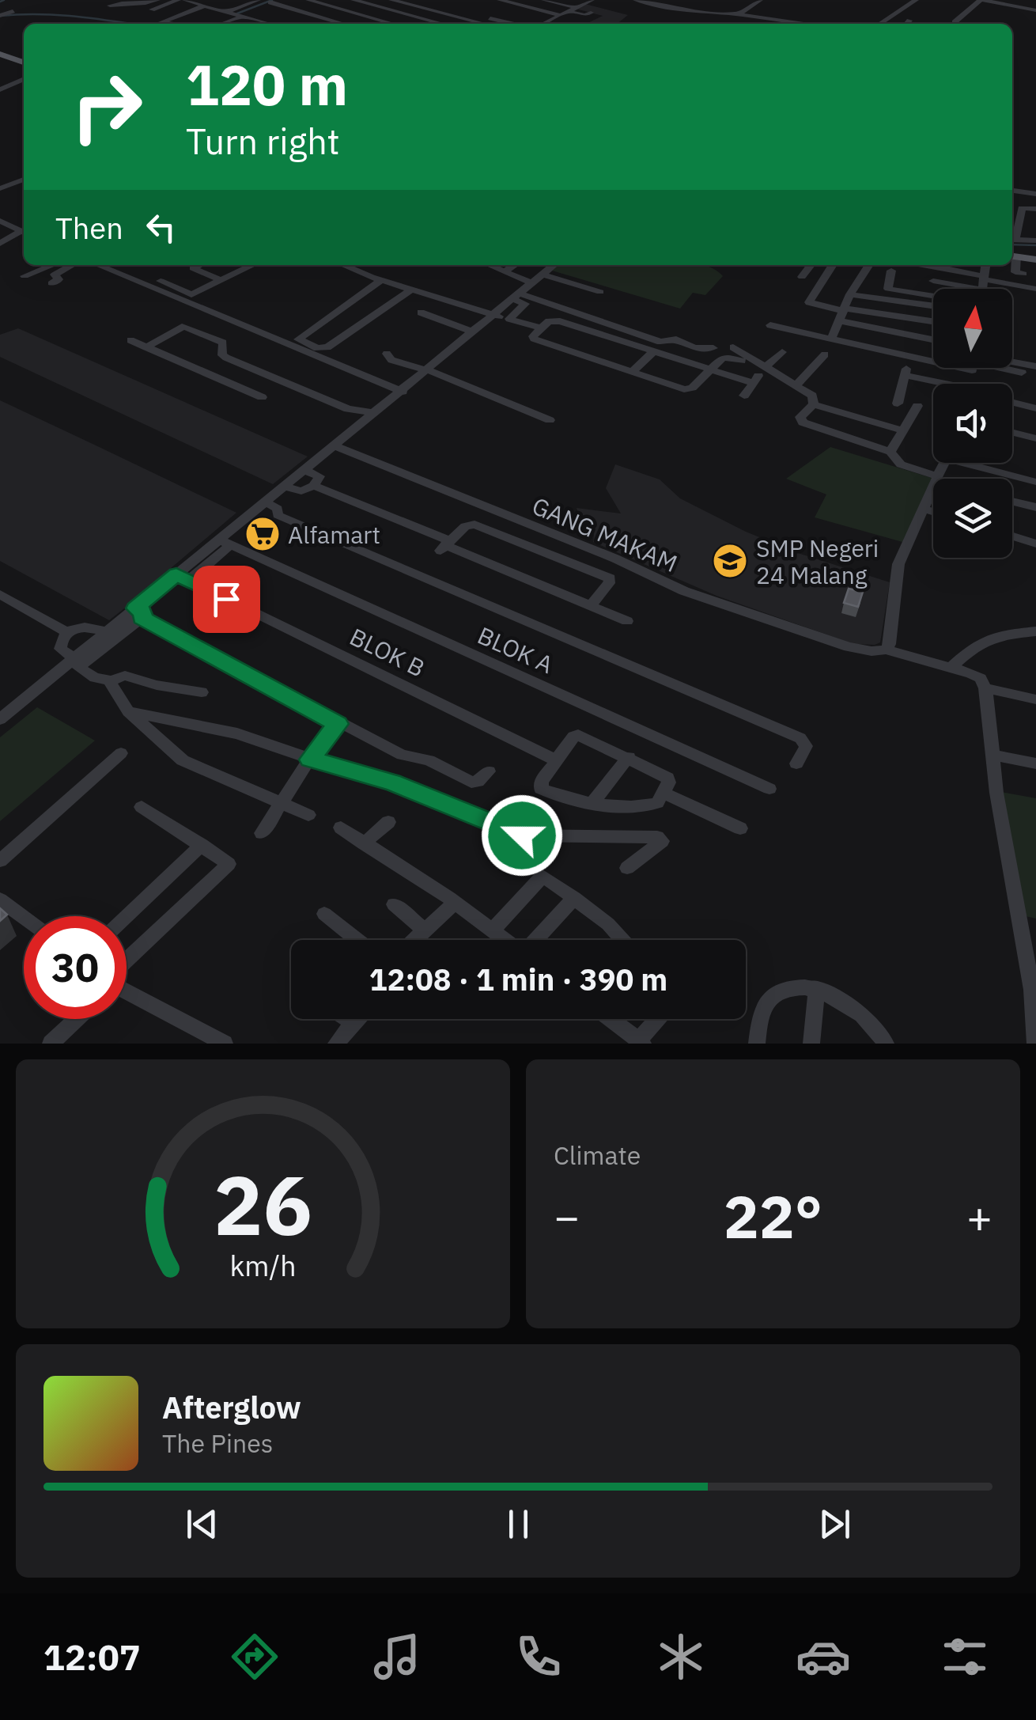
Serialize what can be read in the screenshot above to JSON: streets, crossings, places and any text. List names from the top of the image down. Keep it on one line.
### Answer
{"streets":{"street":["GANG MAKAM","BLOK A","BLOK B"]},"places":{"supermarket":["Alfamart"],"school or university":["SMP Negeri 24 Malang"]},"north":"top","page":{"turn":["120 m","Turn right"],"then":"Then","limit":"30","trip":"12:08 · 1 min · 390 m","tile":"Climate","heat":["−","22°","+"],"song":["Afterglow","The Pines"],"tabs":"12:07","gauge":["26","km/h"]}}
